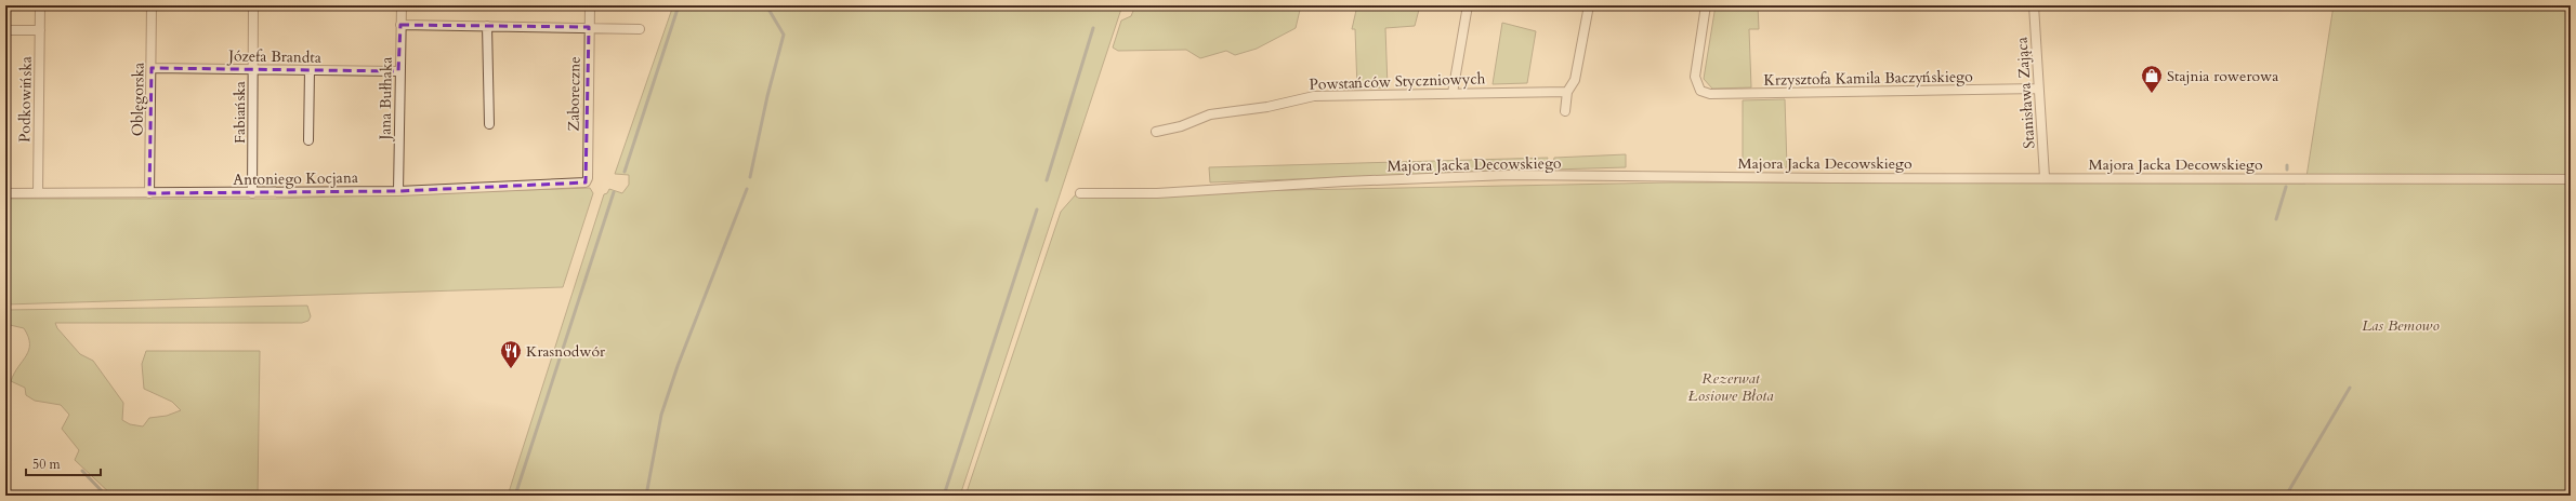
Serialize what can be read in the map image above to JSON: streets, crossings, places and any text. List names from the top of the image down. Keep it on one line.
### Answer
{"streets":{"street":["Józefa Brandta","Krzysztofa Kamila Baczyńskiego","Powstańców Styczniowych","Stanisława Zająca","Zaboreczne","Jana Bułhaka","Podkowińska","Oblęgorska","Fabiańska","Majora Jacka Decowskiego","Antoniego Kocjana"]},"crossings":[["Józefa Brandta","Jana Bułhaka"],["Józefa Brandta","Oblęgorska"],["Józefa Brandta","Fabiańska"],["Krzysztofa Kamila Baczyńskiego","Stanisława Zająca"],["Stanisława Zająca","Majora Jacka Decowskiego"],["Zaboreczne","Antoniego Kocjana"],["Jana Bułhaka","Antoniego Kocjana"],["Podkowińska","Antoniego Kocjana"],["Oblęgorska","Antoniego Kocjana"],["Fabiańska","Antoniego Kocjana"]],"parks":["Las Bemowo","Rezerwat Łosiowe Błota"],"places":{"shop":["Stajnia rowerowa"],"restaurant":["Krasnodwór"]},"scale_bar":"50 m"}
